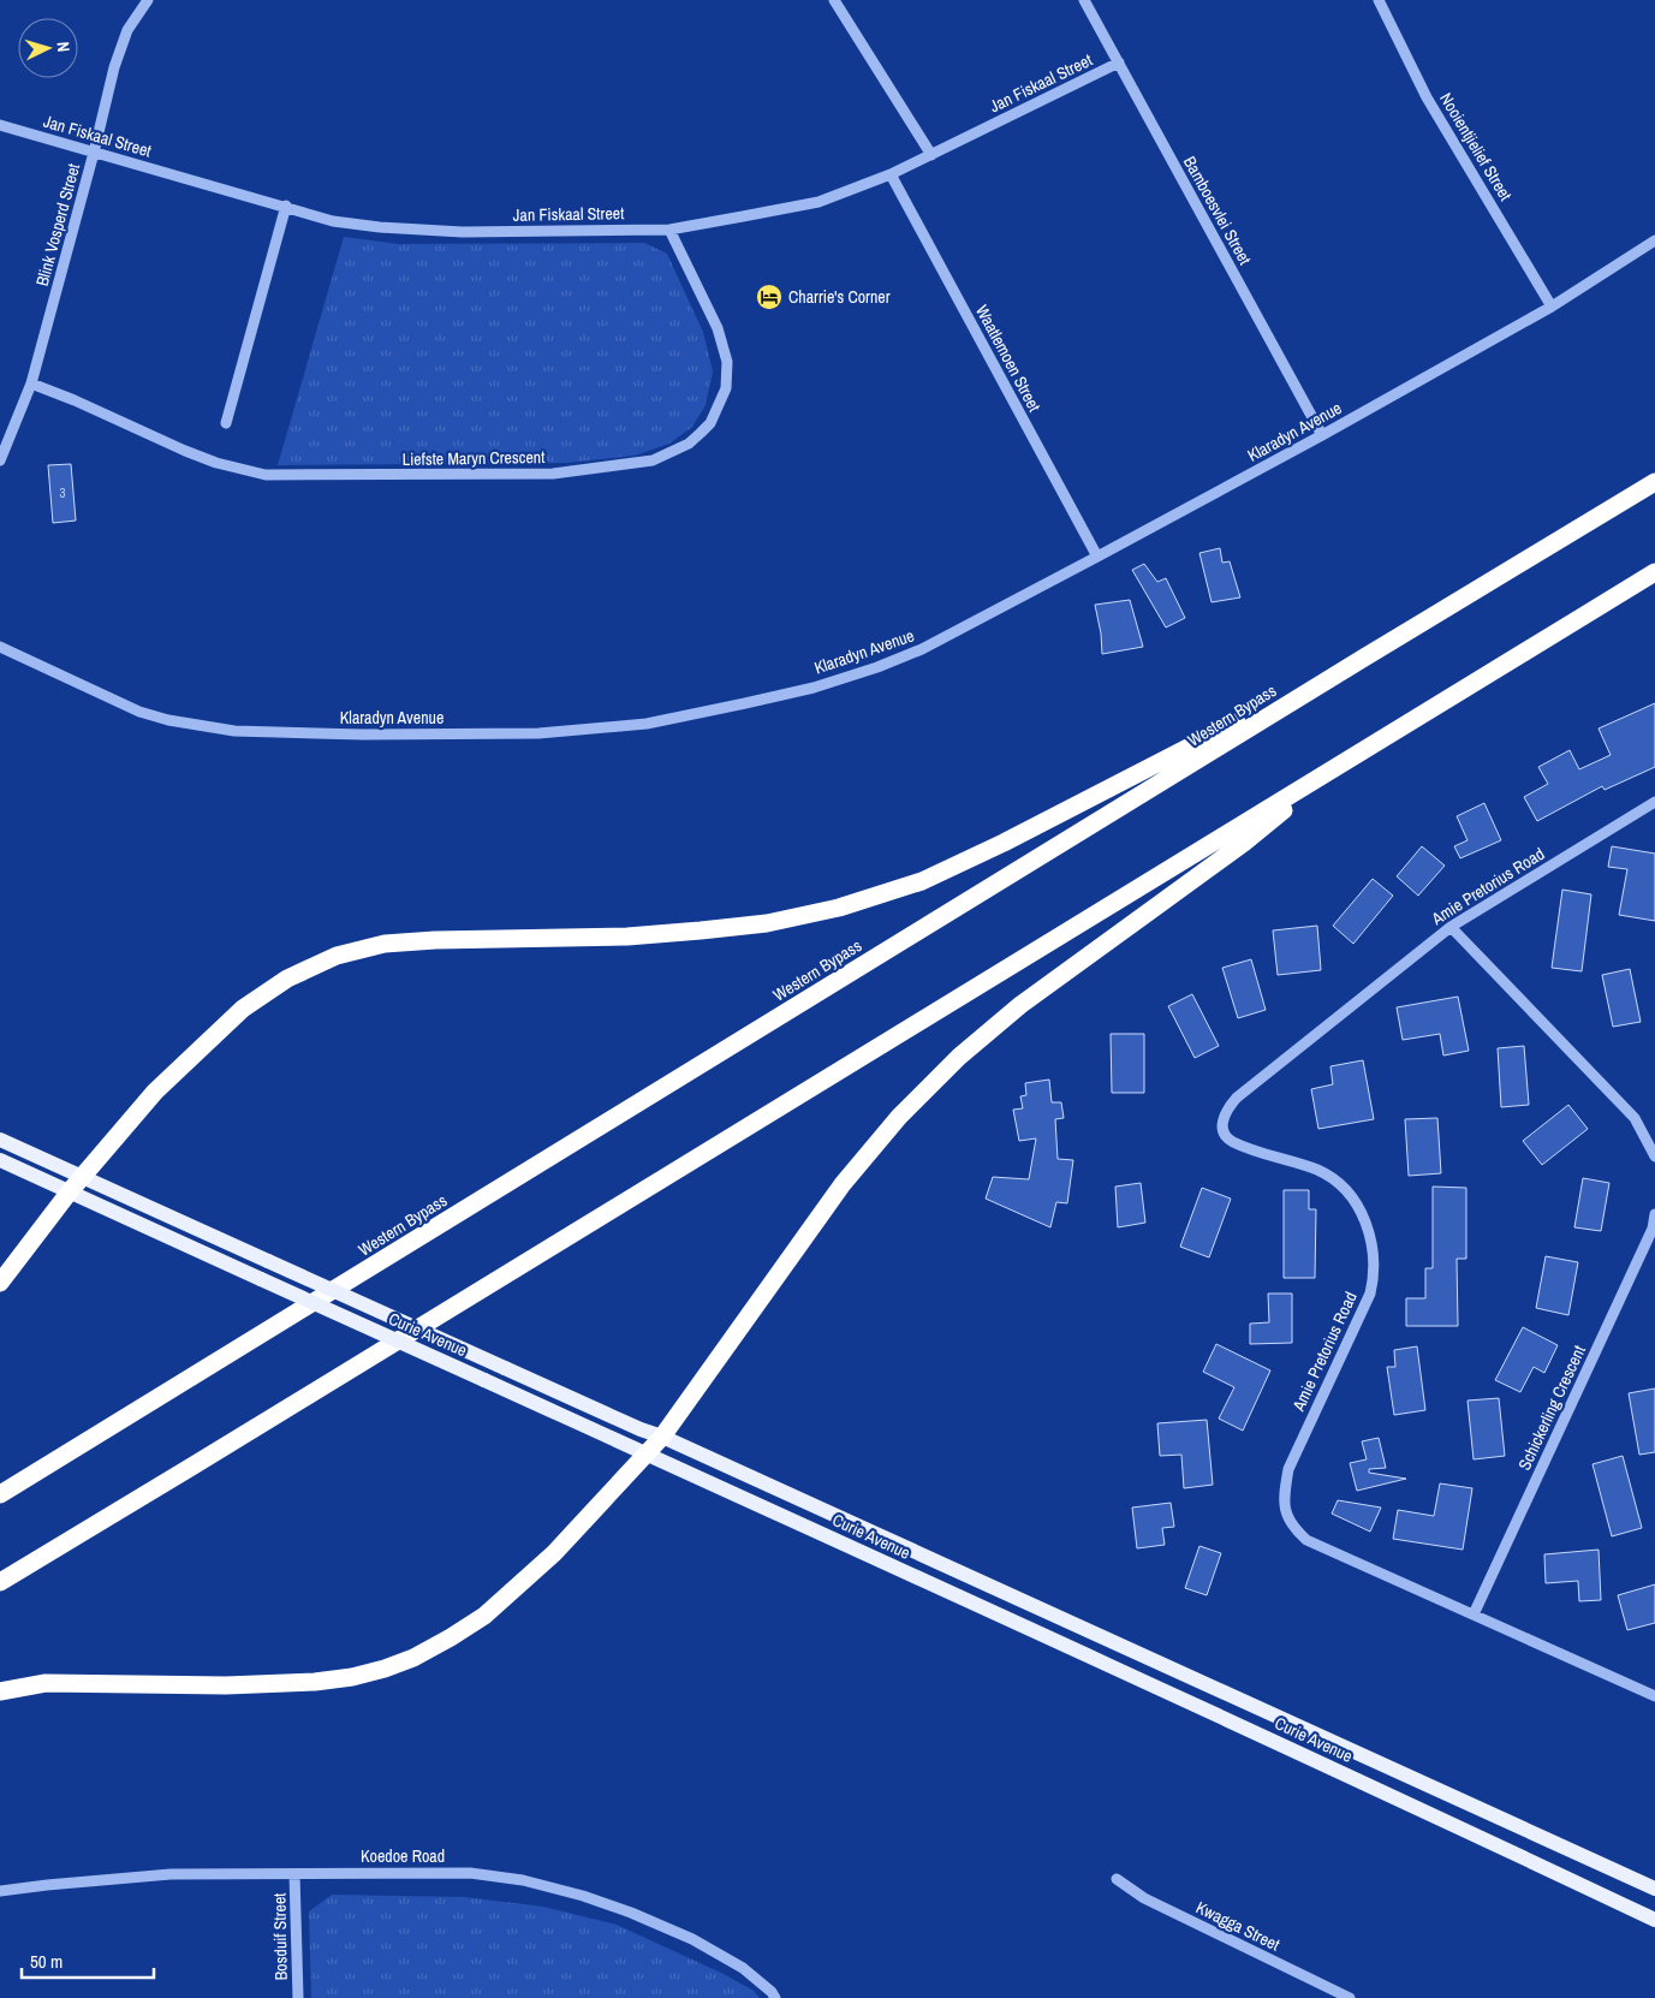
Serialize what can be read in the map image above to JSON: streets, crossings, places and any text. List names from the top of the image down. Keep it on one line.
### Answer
{"streets":{"highway":["Western Bypass"],"main road":["Curie Avenue"],"street":["Jan Fiskaal Street","Nooientjielief Street","Bamboesvlei Street","Blink Vosperd Street","Waatlemoen Street","Klaradyn Avenue","Liefste Maryn Crescent","Amie Pretorius Road","Schickerling Crescent","Koedoe Road","Kwagga Street","Bosduif Street"]},"crossings":[["Jan Fiskaal Street","Bamboesvlei Street"],["Jan Fiskaal Street","Blink Vosperd Street"],["Jan Fiskaal Street","Waatlemoen Street"],["Jan Fiskaal Street","Liefste Maryn Crescent"],["Nooientjielief Street","Klaradyn Avenue"],["Bamboesvlei Street","Klaradyn Avenue"],["Blink Vosperd Street","Liefste Maryn Crescent"],["Waatlemoen Street","Klaradyn Avenue"],["Amie Pretorius Road","Schickerling Crescent"],["Koedoe Road","Bosduif Street"]],"places":{"hotel":["Charrie's Corner"]},"house_numbers":["3"],"scale_bar":"50 m","north":"right"}
